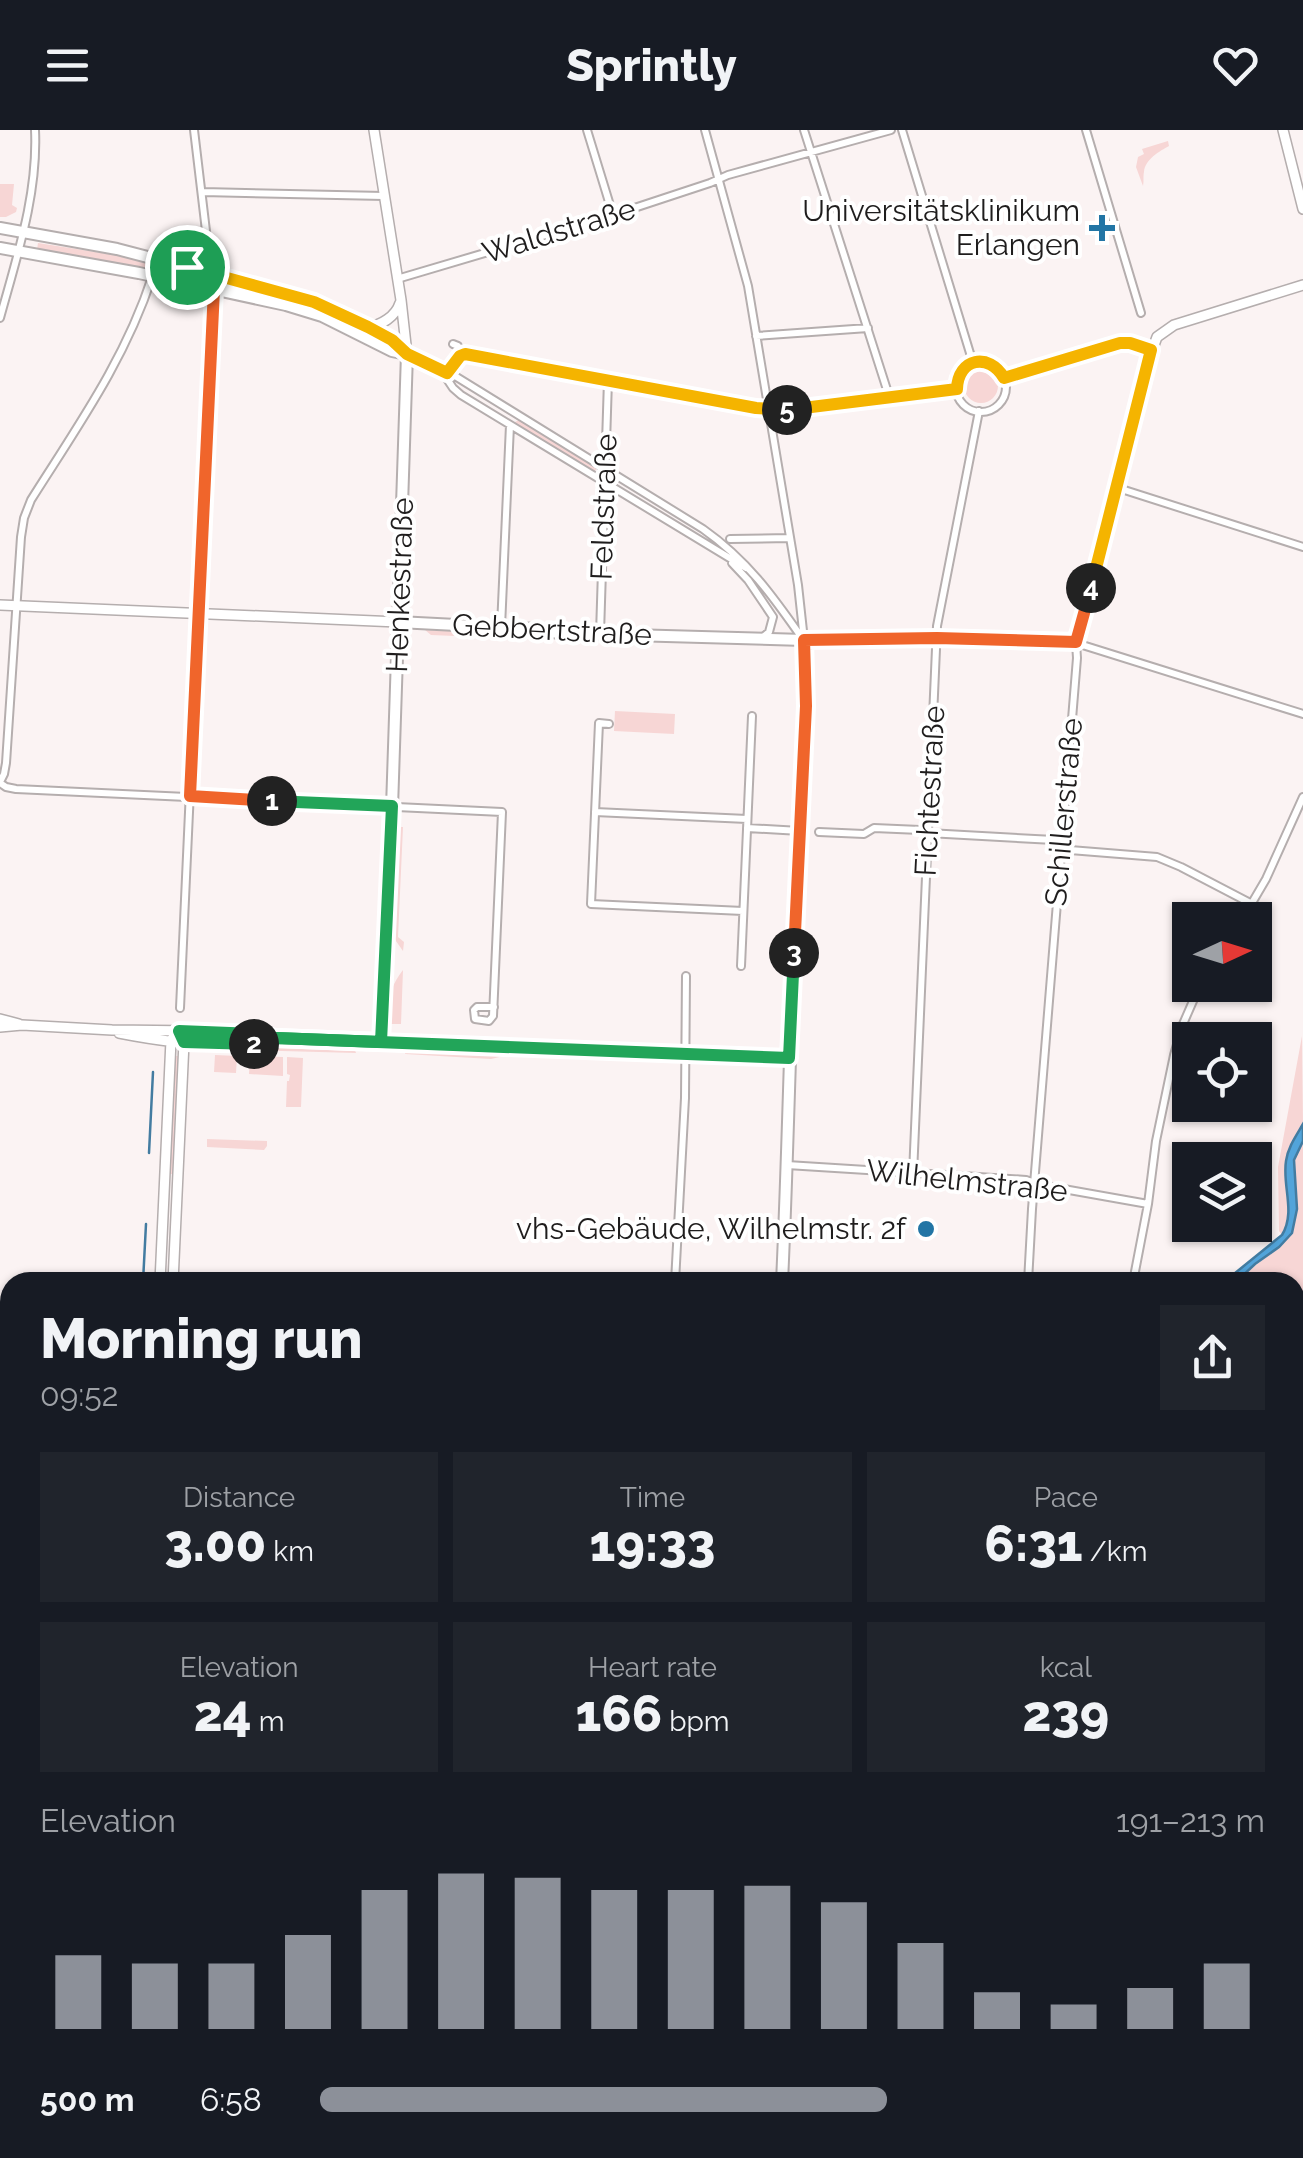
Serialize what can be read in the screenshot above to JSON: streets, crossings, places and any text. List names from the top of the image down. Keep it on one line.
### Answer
{"streets":{"main road":["Henkestraße","Gebbertstraße"],"street":["Waldstraße","Feldstraße","Fichtestraße","Schillerstraße","Wilhelmstraße"]},"crossings":[["Waldstraße","Henkestraße"],["Feldstraße","Gebbertstraße"],["Henkestraße","Gebbertstraße"],["Fichtestraße","Wilhelmstraße"],["Schillerstraße","Wilhelmstraße"]],"places":{"health":["Universitätsklinikum Erlangen"],"other":["vhs-Gebäude, Wilhelmstr. 2f"]},"north":"right","page":{"header":"Sprintly","pins":["5","4","1","3","2"],"heading":["Morning run","09:52"],"stats":[["Distance","3.00 km"],["Time","19:33"],["Pace","6:31 /km"],["Elevation","24 m"],["Heart rate","166 bpm"],["kcal","239"]],"chart":["Elevation","191–213 m"],"list":[{"name":"500 m","note":"6:58"}]}}
